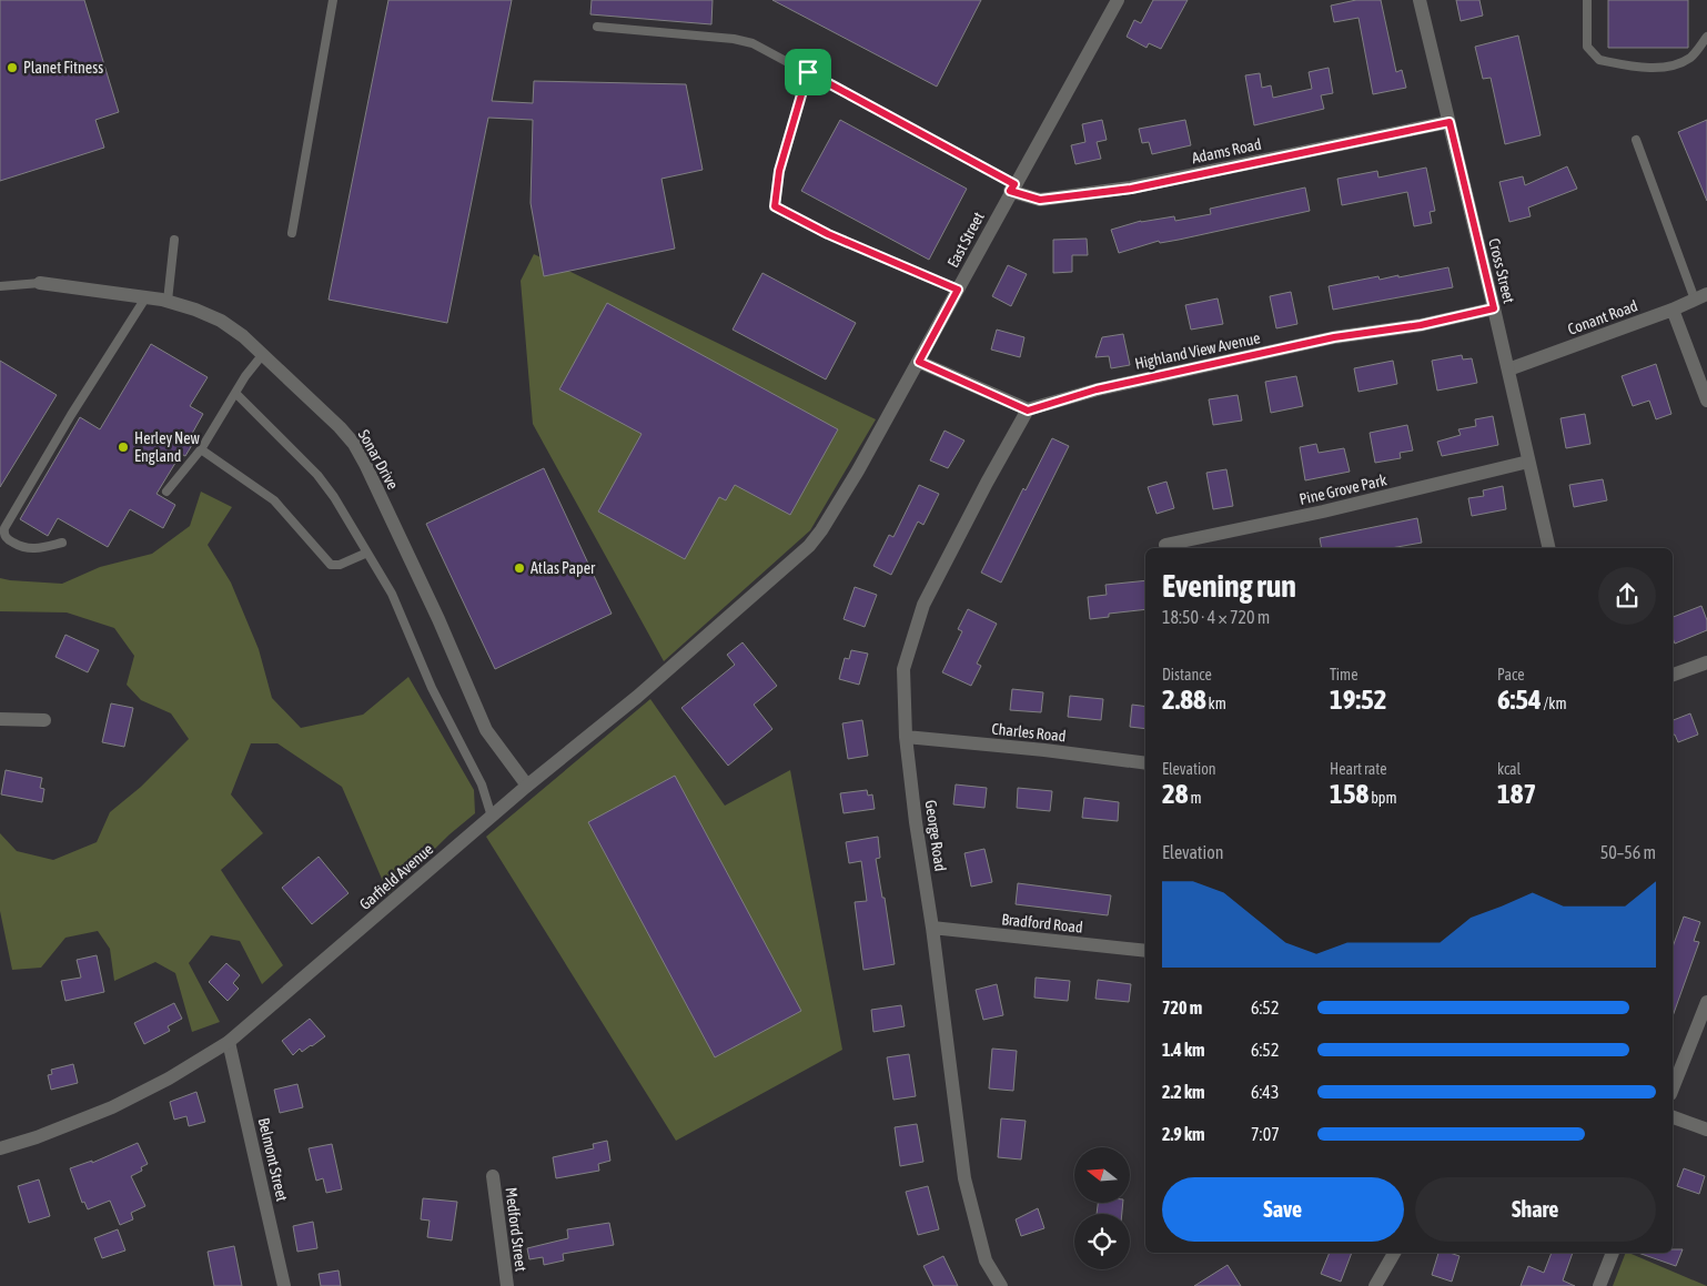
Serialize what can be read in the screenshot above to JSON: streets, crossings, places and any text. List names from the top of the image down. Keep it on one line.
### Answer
{"streets":{"street":["Adams Road","East Street","Cross Street","Conant Road","Highland View Avenue","Sonar Drive","Pine Grove Park","Charles Road","George Road","Garfield Avenue","Bradford Road","Belmont Street","Medford Street"]},"crossings":[["Adams Road","East Street"],["Adams Road","Cross Street"],["East Street","Garfield Avenue"],["Cross Street","Conant Road"],["Cross Street","Highland View Avenue"],["Cross Street","Pine Grove Park"],["Highland View Avenue","George Road"],["Sonar Drive","Garfield Avenue"],["Charles Road","George Road"],["George Road","Bradford Road"],["Garfield Avenue","Belmont Street"]],"places":["Planet Fitness","Herley New England","Atlas Paper"],"north":"left","page":{"heading":["Evening run","18:50 · 4 × 720 m"],"stats":[["Distance","2.88 km"],["Time","19:52"],["Pace","6:54 /km"],["Elevation","28 m"],["Heart rate","158 bpm"],["kcal","187"]],"chart":["Elevation","50–56 m"],"list":[{"name":"720 m","note":"6:52"},{"name":"1.4 km","note":"6:52"},{"name":"2.2 km","note":"6:43"},{"name":"2.9 km","note":"7:07"}],"buttons":["Save","Share"]}}
